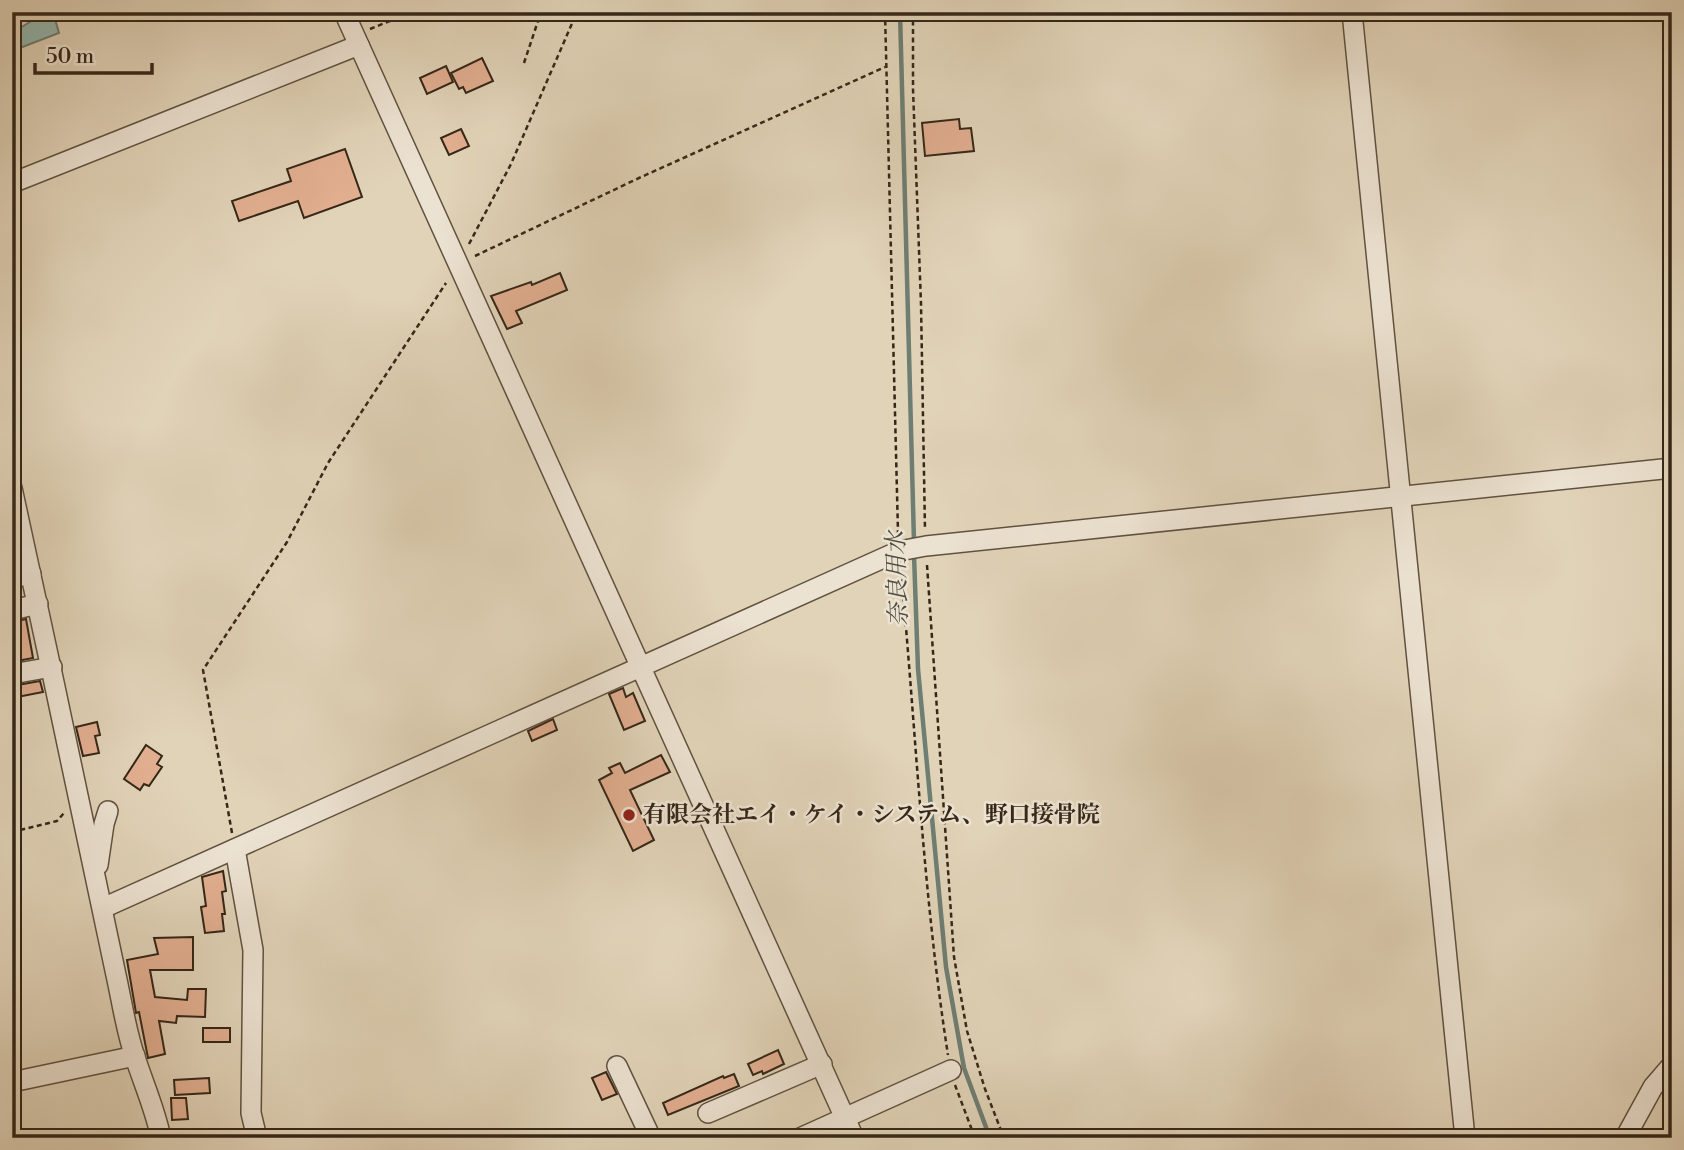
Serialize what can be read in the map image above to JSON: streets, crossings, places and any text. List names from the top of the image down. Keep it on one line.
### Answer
{"water":["奈良用水"],"places":["有限会社エイ・ケイ・システム、野口接骨院"],"scale_bar":"50 m"}
